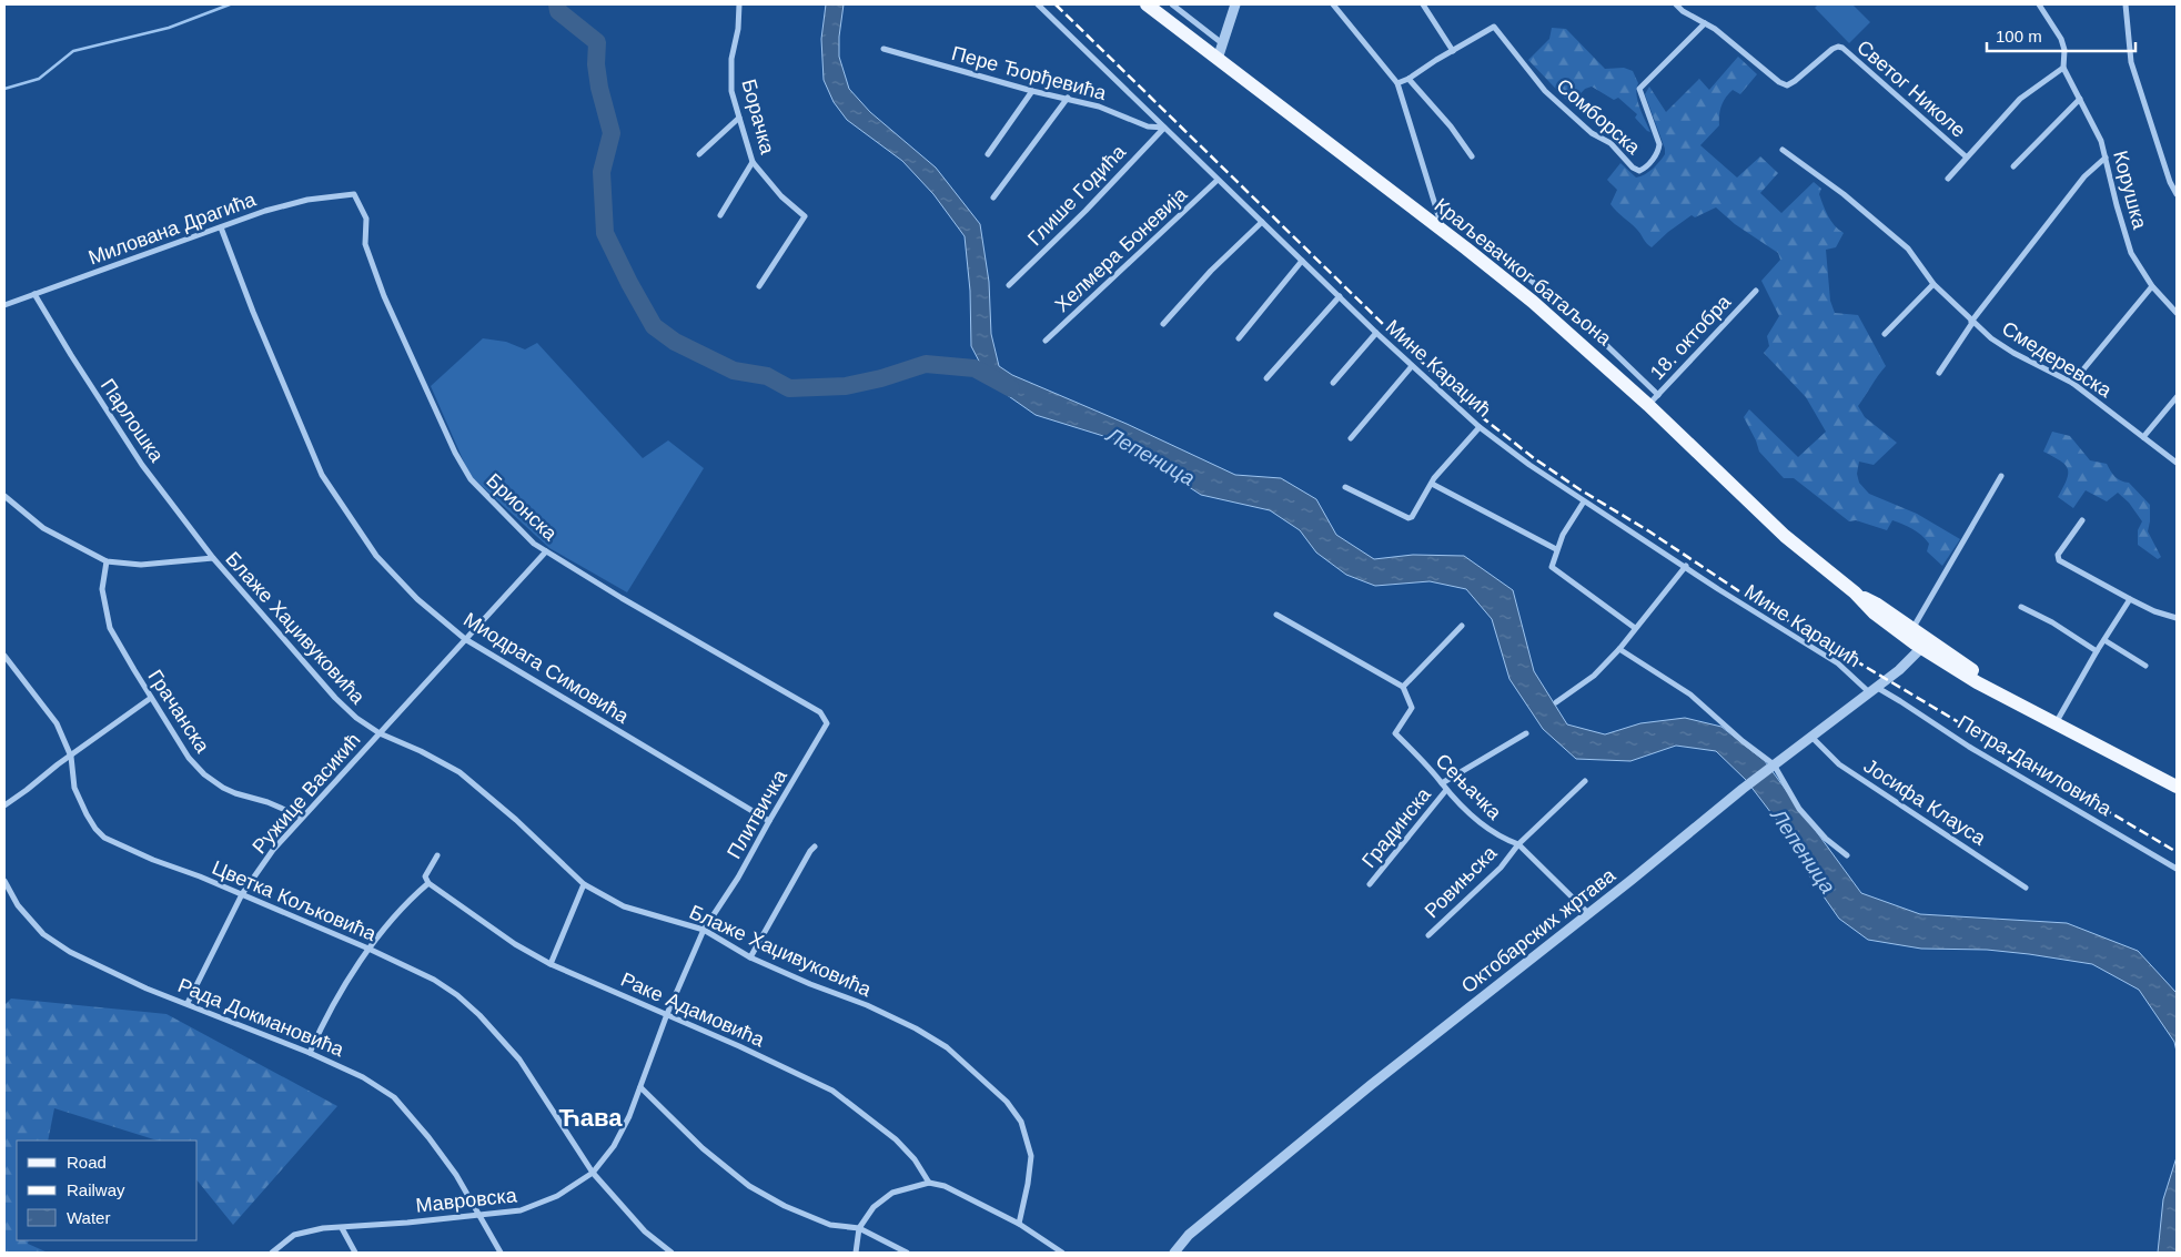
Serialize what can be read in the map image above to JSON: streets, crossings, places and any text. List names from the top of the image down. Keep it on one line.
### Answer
{"streets":{"main road":["Краљевачког батаљона"],"street":["Пере Ђорђевића","Светог Николе","Борачка","Сомборска","Корушка","Глише Годића","Милована Драгића","Хелмера Боневија","18. октобра","Смедеревска","Мине Караџић","Парлошка","Брионска","Блаже Хаџивуковића","Миодрага Симовића","Грачанска","Петра Даниловића","Сењачка","Ружице Васикић","Јосифа Клауса","Плитвичка","Градинска","Ровињска","Цветка Кољковића","Октобарских жртава","Раке Адамовића","Рада Докмановића","Мавровска"]},"crossings":[["Пере Ђорђевића","Глише Годића"],["Пере Ђорђевића","Мине Караџић"],["Светог Николе","Сомборска"],["Глише Годића","Мине Караџић"],["Милована Драгића","Парлошка"],["Милована Драгића","Брионска"],["Милована Драгића","Миодрага Симовића"],["Хелмера Боневија","Мине Караџић"],["Краљевачког батаљона","18. октобра"],["Краљевачког батаљона","Октобарских жртава"],["Мине Караџић","Петра Даниловића"],["Мине Караџић","Октобарских жртава"],["Парлошка","Блаже Хаџивуковића"],["Брионска","Ружице Васикић"],["Брионска","Плитвичка"],["Блаже Хаџивуковића","Грачанска"],["Блаже Хаџивуковића","Ружице Васикић"],["Блаже Хаџивуковића","Плитвичка"],["Блаже Хаџивуковића","Мавровска"],["Миодрага Симовића","Ружице Васикић"],["Миодрага Симовића","Плитвичка"],["Грачанска","Ружице Васикић"],["Петра Даниловића","Октобарских жртава"],["Сењачка","Градинска"],["Сењачка","Ровињска"],["Сењачка","Октобарских жртава"],["Ружице Васикић","Цветка Кољковића"],["Ружице Васикић","Рада Докмановића"],["Јосифа Клауса","Октобарских жртава"],["Плитвичка","Мавровска"],["Цветка Кољковића","Мавровска"],["Раке Адамовића","Мавровска"],["Рада Докмановића","Мавровска"]],"districts":["Ћава"],"water":["Лепеница"],"legend":["Road","Railway","Water"],"scale_bar":"100 m"}
